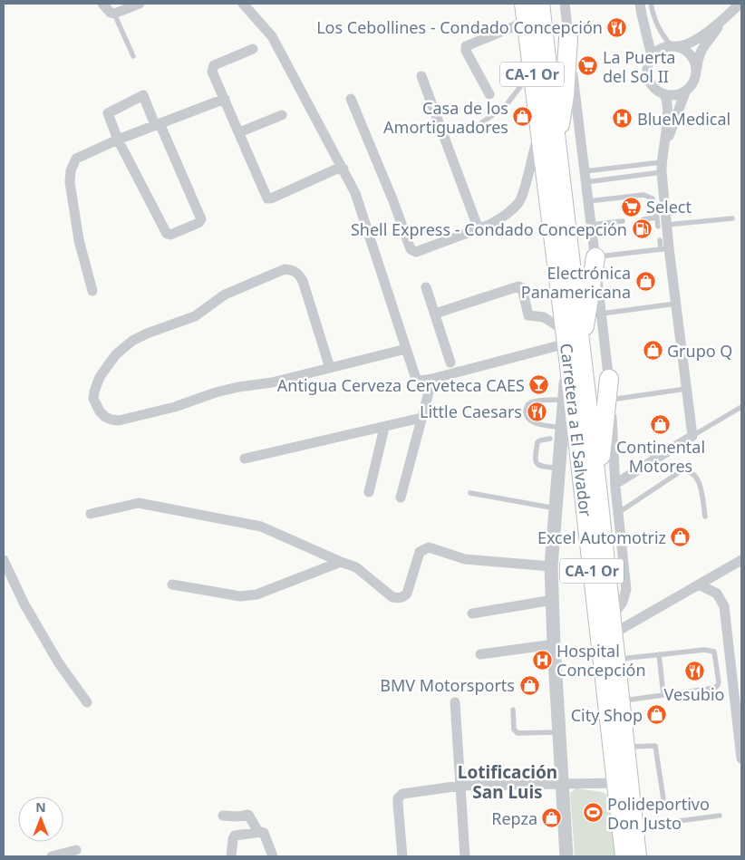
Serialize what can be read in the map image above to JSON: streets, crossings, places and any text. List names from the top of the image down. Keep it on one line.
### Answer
{"streets":{"highway":["CA-1 Or","Carretera a El Salvador"]},"districts":["Lotificación San Luis"],"places":{"restaurant":["Los Cebollines - Condado Concepción","Little Caesars","Vesubio"],"supermarket":["La Puerta del Sol II","Select"],"shop":["Casa de los Amortiguadores","Electrónica Panamericana","Grupo Q","Continental Motores","Excel Automotriz","BMV Motorsports","City Shop","Repza"],"hospital":["BlueMedical","Hospital Concepción"],"fuel station":["Shell Express - Condado Concepción"],"bar":["Antigua Cerveza Cerveteca CAES"],"sports":["Polideportivo Don Justo"]},"north":"top"}
